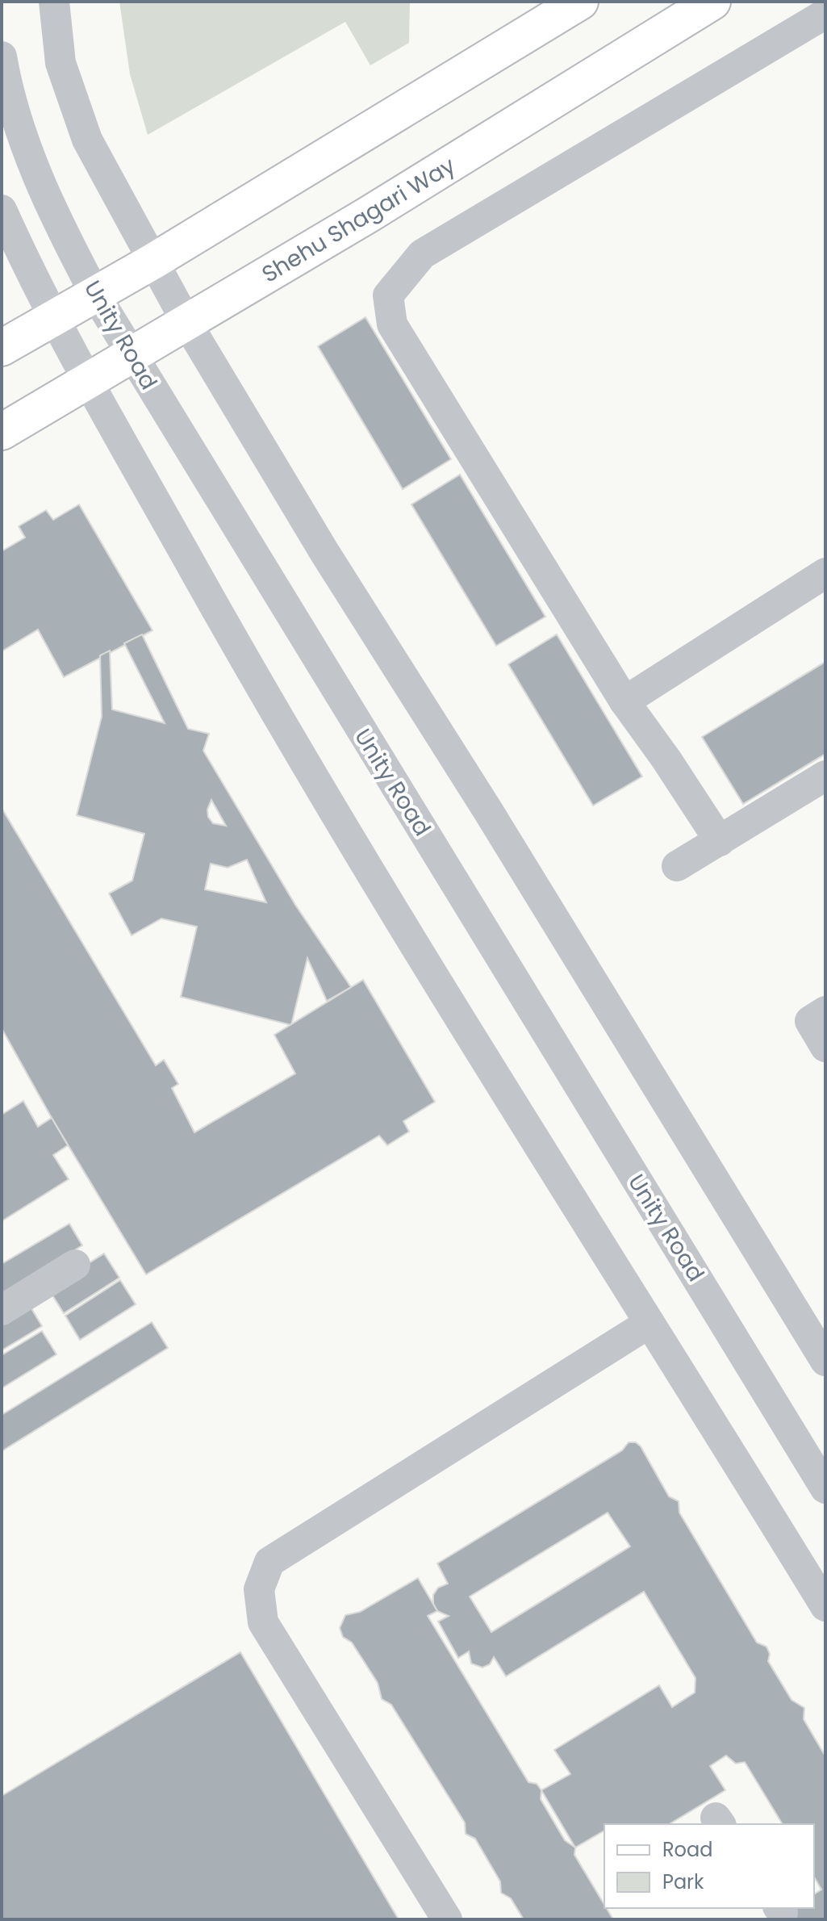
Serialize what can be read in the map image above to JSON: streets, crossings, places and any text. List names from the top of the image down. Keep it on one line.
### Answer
{"streets":{"main road":["Shehu Shagari Way"],"street":["Unity Road"]},"crossings":[["Shehu Shagari Way","Unity Road"]],"legend":["Road","Park"]}
